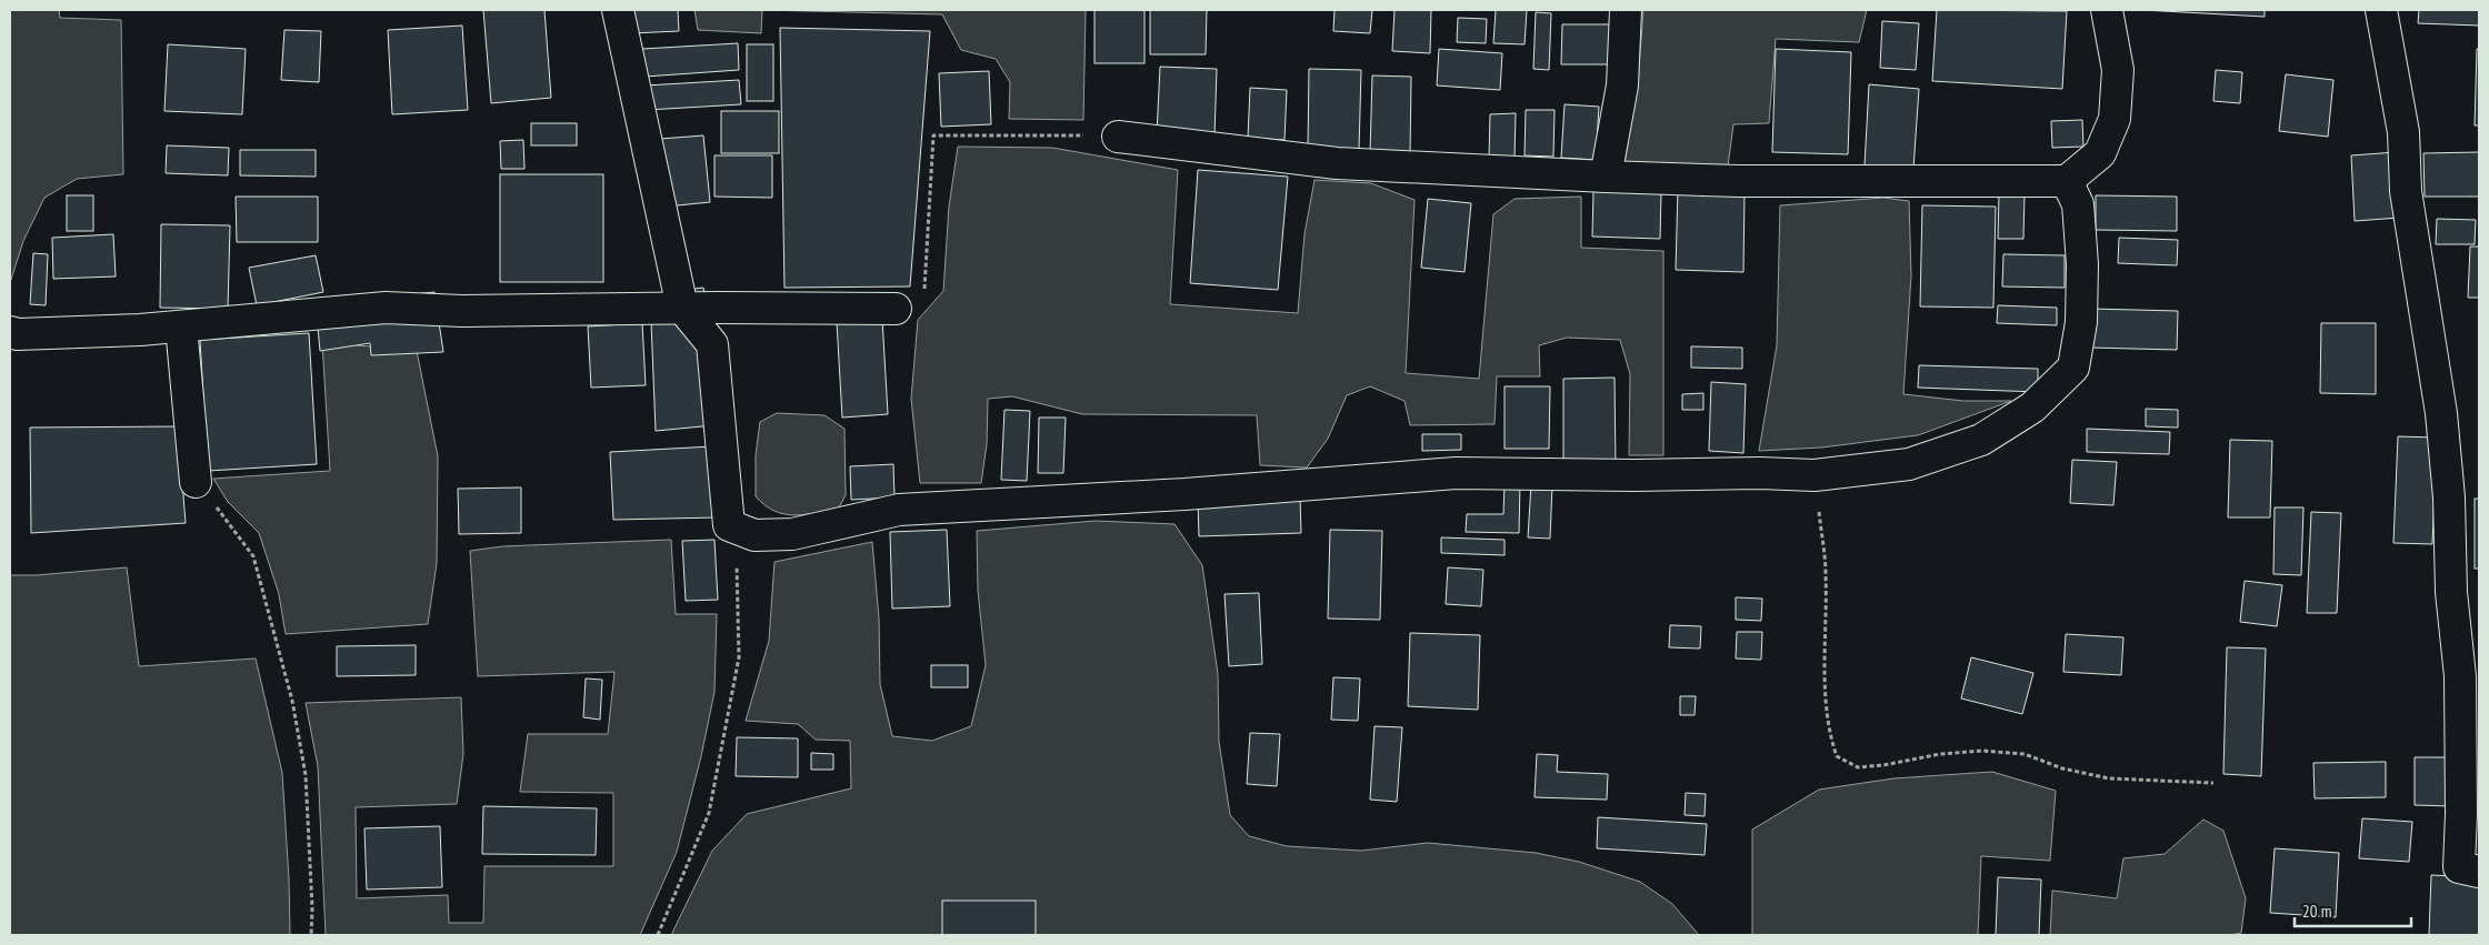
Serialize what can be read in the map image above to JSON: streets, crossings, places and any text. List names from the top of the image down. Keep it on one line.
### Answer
{"scale_bar":"20 m"}
